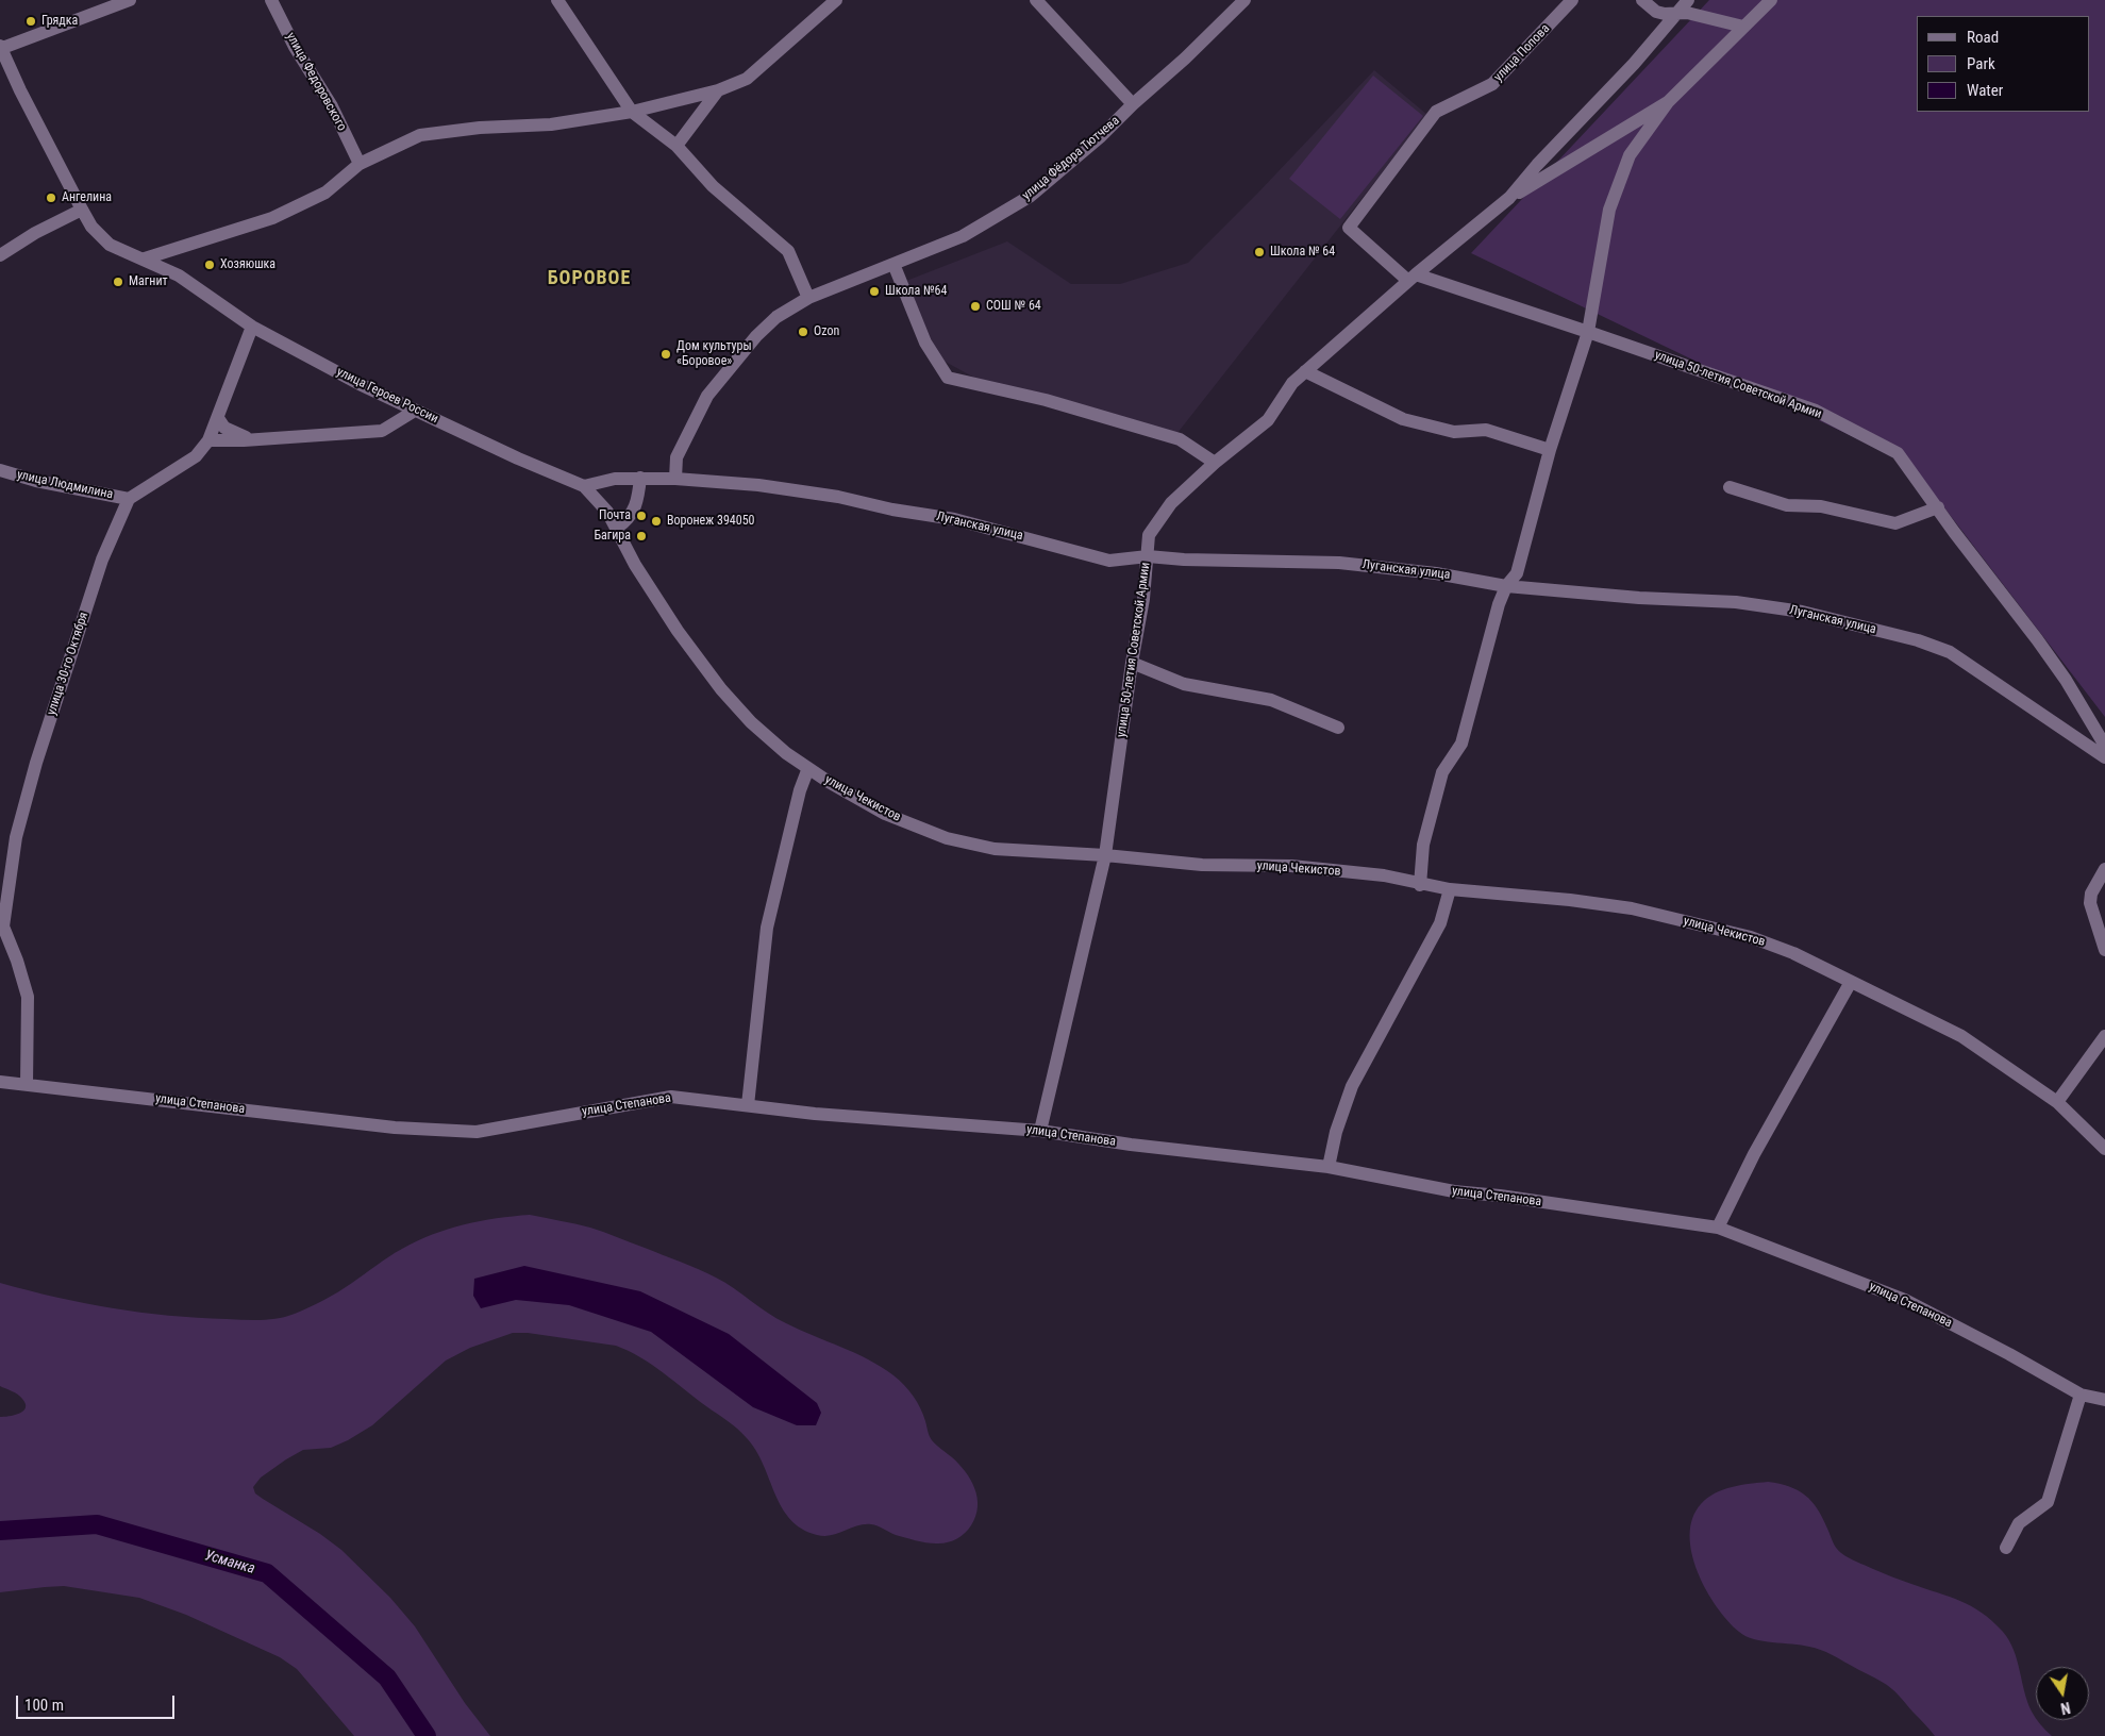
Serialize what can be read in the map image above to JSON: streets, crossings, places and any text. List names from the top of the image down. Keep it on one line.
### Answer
{"streets":{"street":["улица Попова","улица Федоровского","улица Фёдора Тютчева","улица 50-летия Советской Армии","улица Героев России","улица Людмилина","Луганская улица","улица 30-го Октября","улица Чекистов","улица Степанова"]},"crossings":[["улица Попова","улица 50-летия Советской Армии"],["улица 50-летия Советской Армии","Луганская улица"],["улица 50-летия Советской Армии","улица Чекистов"],["улица 50-летия Советской Армии","улица Степанова"],["улица Героев России","улица Чекистов"],["улица Людмилина","улица 30-го Октября"]],"districts":["БОРОВОЕ"],"water":["Усманка"],"places":["Грядка","Ангелина","Школа № 64","Хозяюшка","Магнит","Школа №64","СОШ № 64","Ozon","Дом культуры «Боровое»","Почта","Воронеж 394050","Багира"],"legend":["Road","Park","Water"],"scale_bar":"100 m","north":"bottom"}
